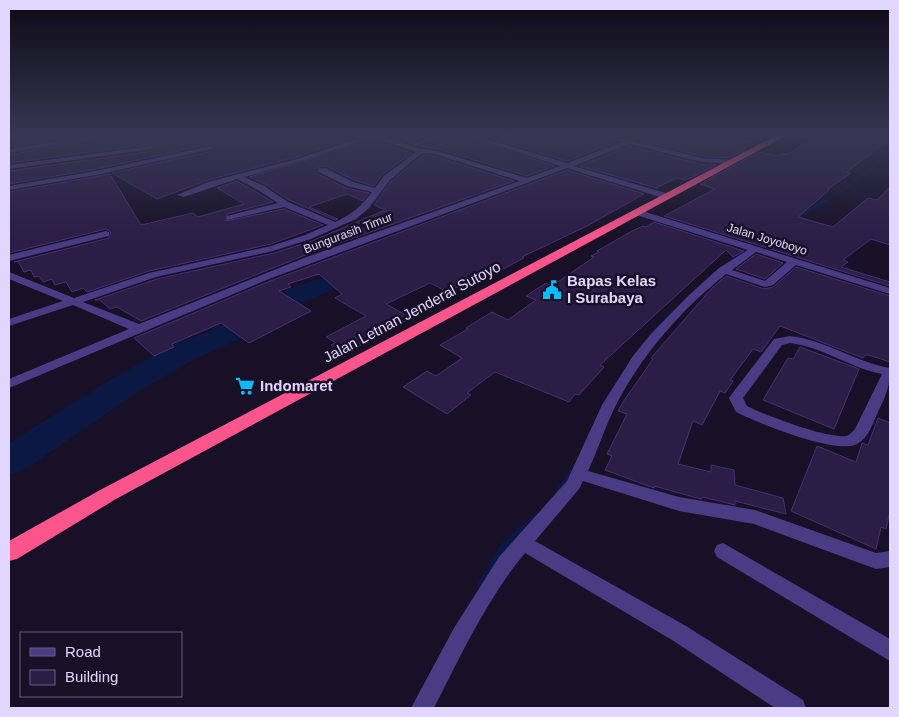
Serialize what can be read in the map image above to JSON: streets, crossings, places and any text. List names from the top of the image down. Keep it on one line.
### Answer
{"streets":{"highway":["Jalan Letnan Jenderal Sutoyo"],"street":["Bungurasih Timur","Jalan Joyoboyo"]},"crossings":[["Jalan Joyoboyo","Jalan Letnan Jenderal Sutoyo"]],"places":{"public building":["Bapas Kelas I Surabaya"],"supermarket":["Indomaret"]},"legend":["Road","Building"]}
